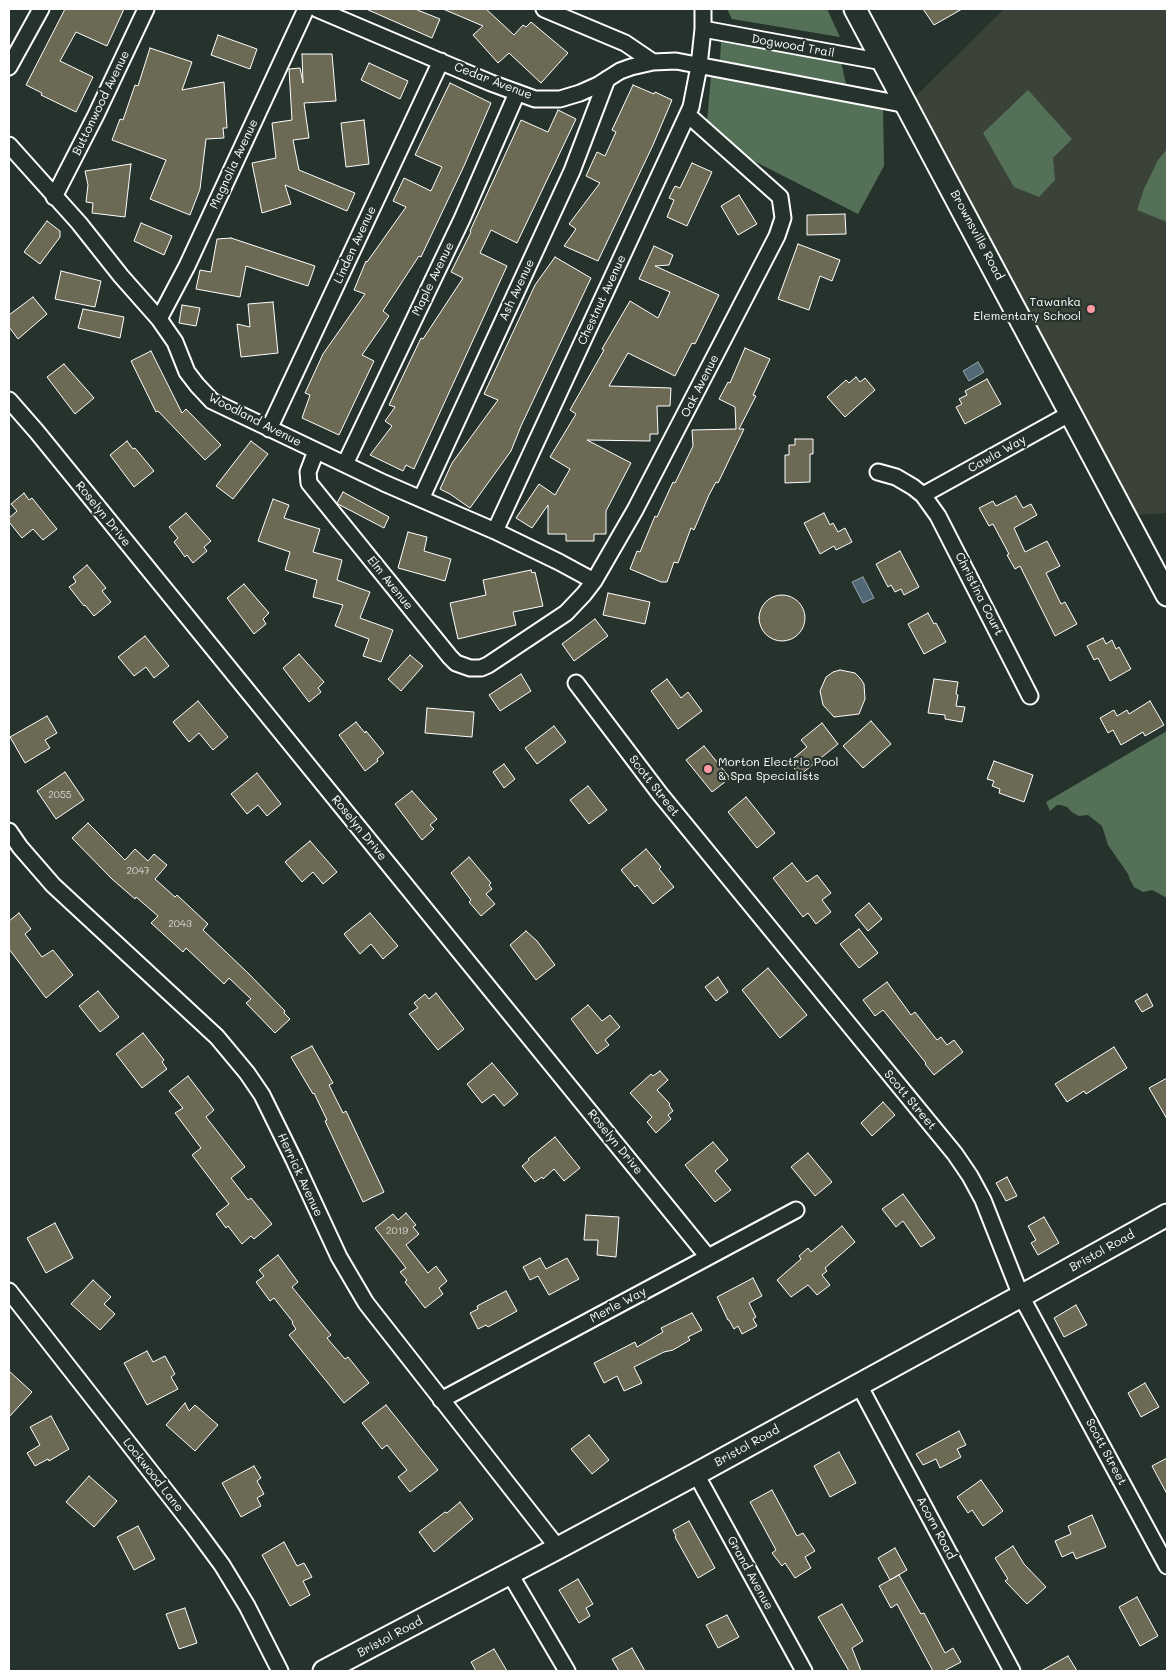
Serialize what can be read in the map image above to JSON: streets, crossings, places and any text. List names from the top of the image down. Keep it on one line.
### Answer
{"streets":{"main road":["Brownsville Road","Bristol Road"],"street":["Dogwood Trail","Cedar Avenue","Buttonwood Avenue","Magnolia Avenue","Linden Avenue","Maple Avenue","Ash Avenue","Chestnut Avenue","Oak Avenue","Woodland Avenue","Cawla Way","Roselyn Drive","Elm Avenue","Christina Court","Scott Street","Herrick Avenue","Merle Way","Lockwood Lane","Acorn Road","Grand Avenue"]},"crossings":[["Dogwood Trail","Brownsville Road"],["Dogwood Trail","Chestnut Avenue"],["Cedar Avenue","Brownsville Road"],["Cedar Avenue","Linden Avenue"],["Cedar Avenue","Maple Avenue"],["Cedar Avenue","Ash Avenue"],["Cedar Avenue","Chestnut Avenue"],["Buttonwood Avenue","Woodland Avenue"],["Magnolia Avenue","Woodland Avenue"],["Brownsville Road","Cawla Way"],["Linden Avenue","Woodland Avenue"],["Maple Avenue","Woodland Avenue"],["Ash Avenue","Woodland Avenue"],["Chestnut Avenue","Oak Avenue"],["Chestnut Avenue","Woodland Avenue"],["Oak Avenue","Woodland Avenue"],["Oak Avenue","Elm Avenue"],["Woodland Avenue","Elm Avenue"],["Cawla Way","Christina Court"],["Roselyn Drive","Merle Way"],["Scott Street","Bristol Road"],["Herrick Avenue","Bristol Road"],["Herrick Avenue","Merle Way"],["Bristol Road","Acorn Road"],["Bristol Road","Grand Avenue"]],"places":["Tawanka Elementary School","Morton Electric Pool & Spa Specialists"],"house_numbers":["2055","2047","2043","2019"]}
